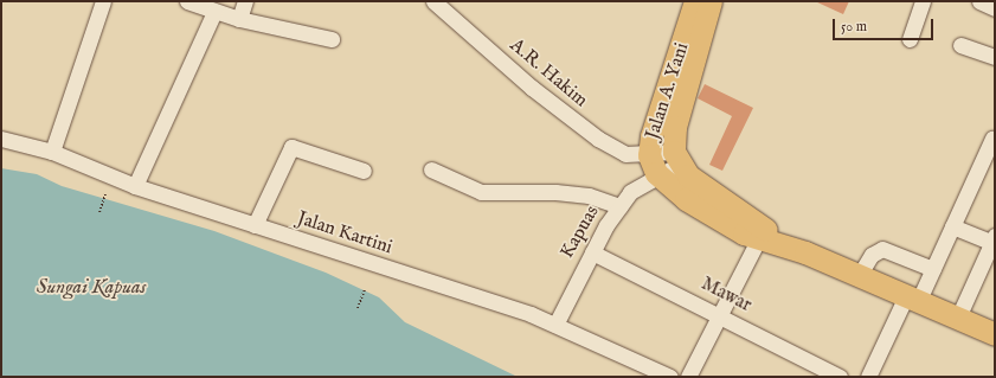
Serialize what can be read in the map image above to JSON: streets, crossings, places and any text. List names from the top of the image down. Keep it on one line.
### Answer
{"streets":{"highway":["Jalan A. Yani"],"street":["A.R. Hakim","Kapuas","Jalan Kartini","Mawar"]},"crossings":[["A.R. Hakim","Jalan A. Yani"],["A.R. Hakim","Kapuas"],["Jalan A. Yani","Kapuas"],["Kapuas","Jalan Kartini"],["Kapuas","Mawar"]],"water":["Sungai Kapuas"],"scale_bar":"50 m"}
